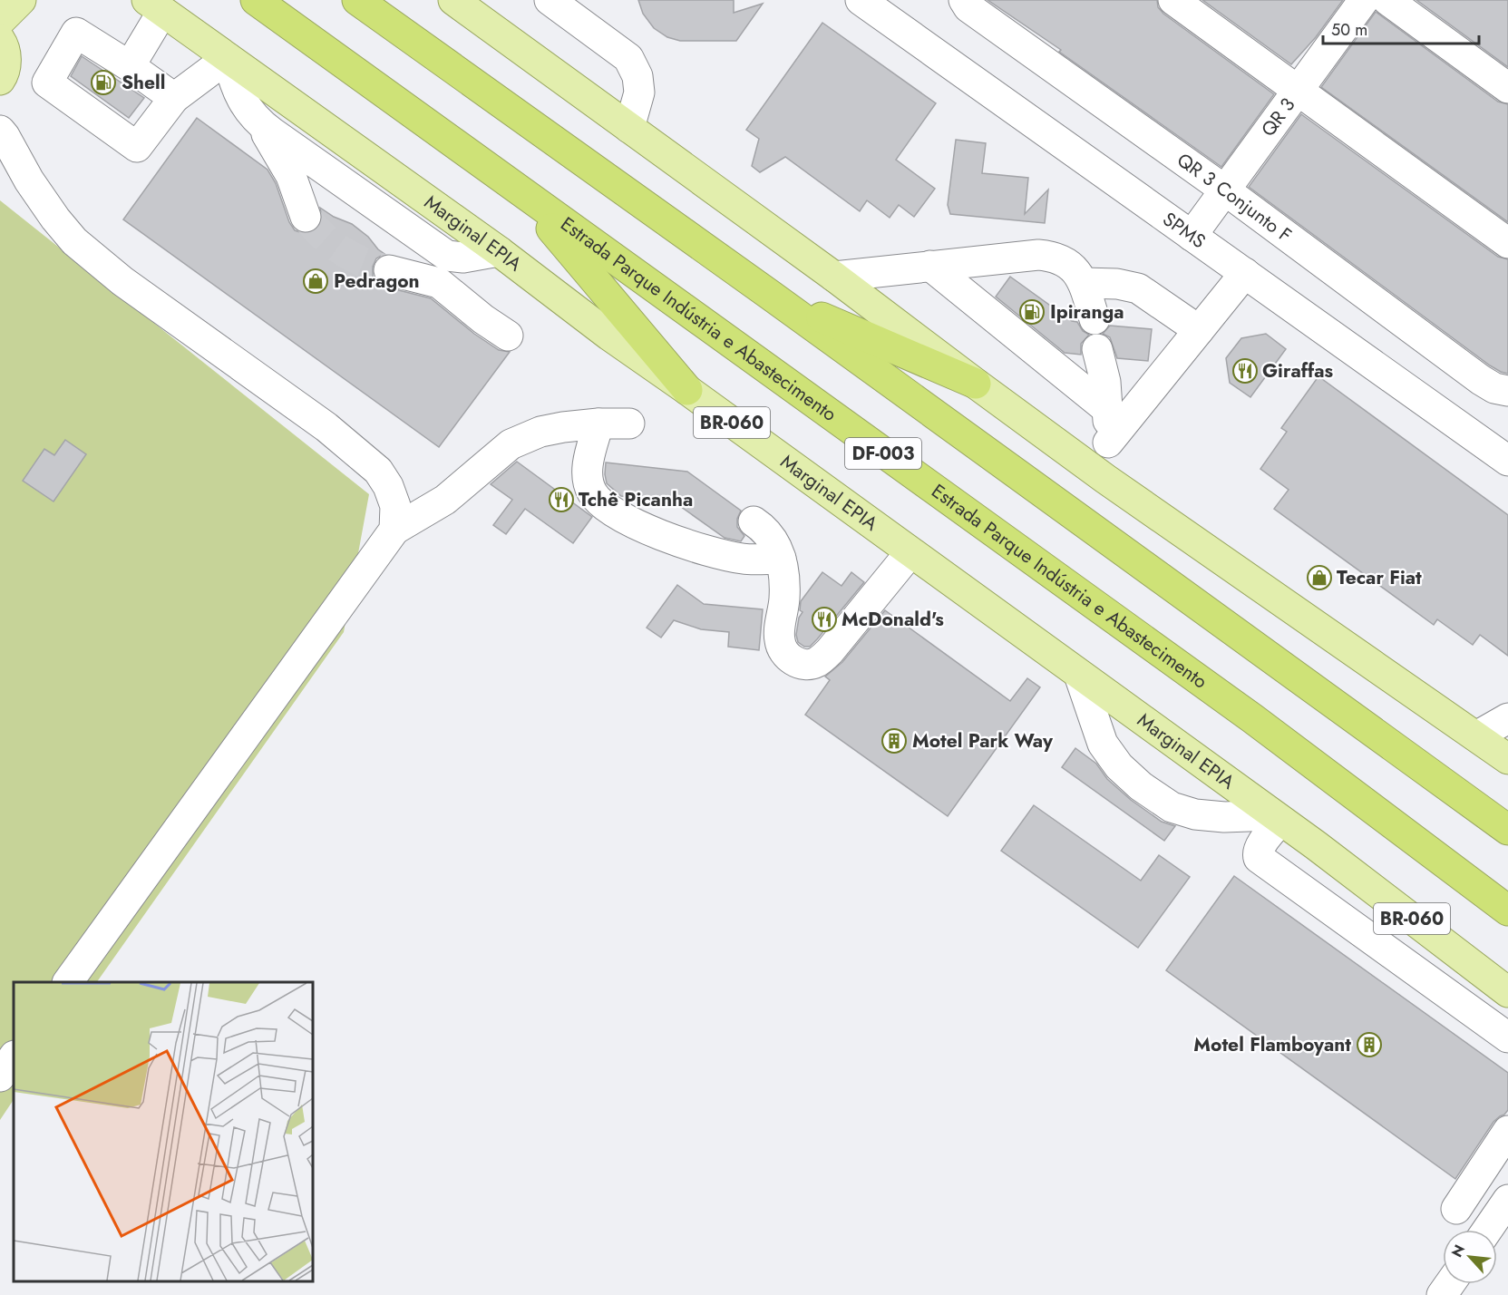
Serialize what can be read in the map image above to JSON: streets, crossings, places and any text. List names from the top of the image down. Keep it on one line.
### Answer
{"streets":{"highway":["Estrada Parque Indústria e Abastecimento","DF-003"],"main road":["Marginal EPIA","BR-060"],"street":["QR 3","QR 3 Conjunto F","SPMS"]},"crossings":[["QR 3","QR 3 Conjunto F"],["QR 3","SPMS"]],"places":{"fuel station":["Shell","Ipiranga"],"shop":["Pedragon","Tecar Fiat"],"restaurant":["Giraffas","Tchê Picanha","McDonald's"],"building":["Motel Park Way","Motel Flamboyant"]},"scale_bar":"50 m","north":"top left"}
